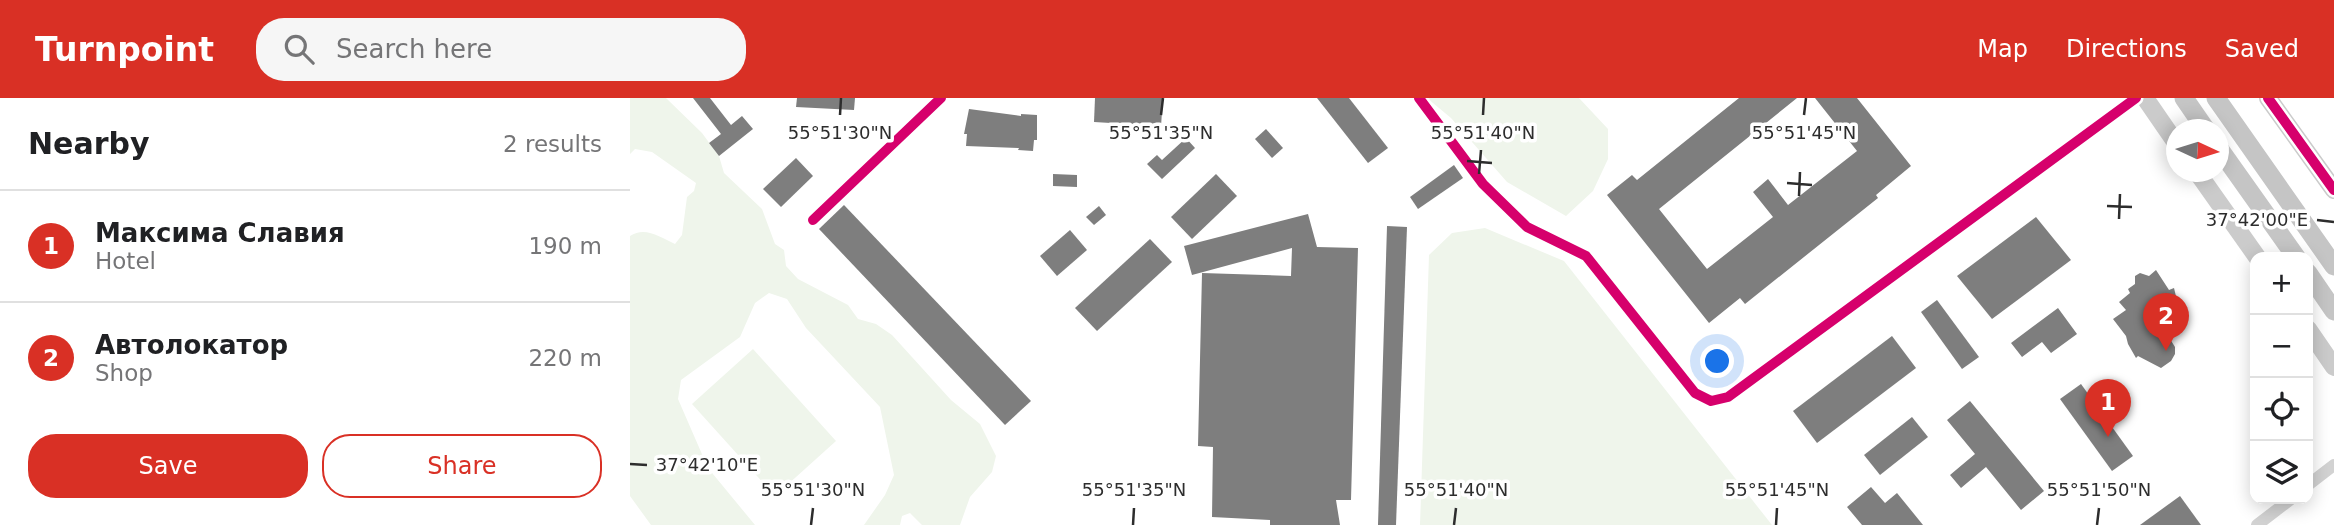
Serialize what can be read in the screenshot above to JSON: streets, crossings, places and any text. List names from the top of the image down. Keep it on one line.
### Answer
{"north":"right","page":{"header":"Turnpoint","search":"Search here","nav":["Map","Directions","Saved"],"heading":["Nearby","2 results"],"list":[{"mark":"1","name":"Максима Славия","note":"Hotel","value":"190 m"},{"mark":"2","name":"Автолокатор","note":"Shop","value":"220 m"}],"map_buttons":["+","−"],"pins":["2","1"],"buttons":["Save","Share"]},"coordinates":["55°51'30\"N","55°51'35\"N","55°51'40\"N","55°51'45\"N","37°42'00\"E","37°42'10\"E","55°51'50\"N"]}
